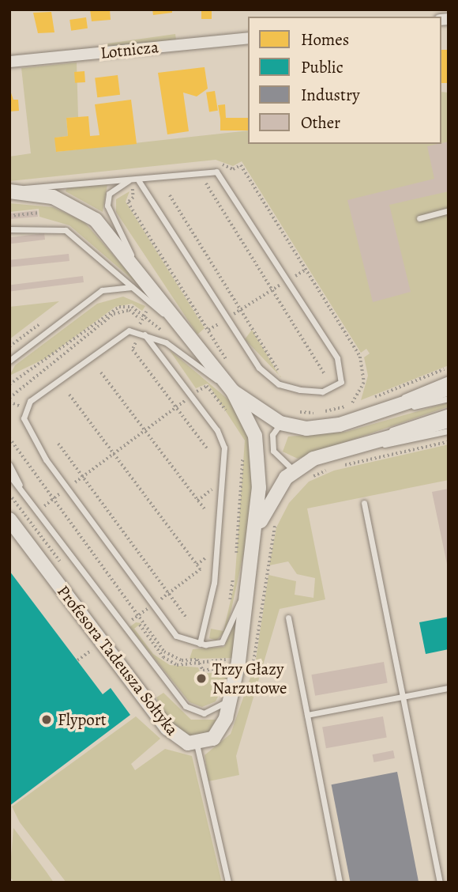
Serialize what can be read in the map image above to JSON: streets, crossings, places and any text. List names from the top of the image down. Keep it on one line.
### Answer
{"streets":{"street":["Lotnicza","Profesora Tadeusza Sołtyka"]},"places":["Trzy Głazy Narzutowe","Flyport"],"legend":["Homes","Public","Industry","Other"]}
